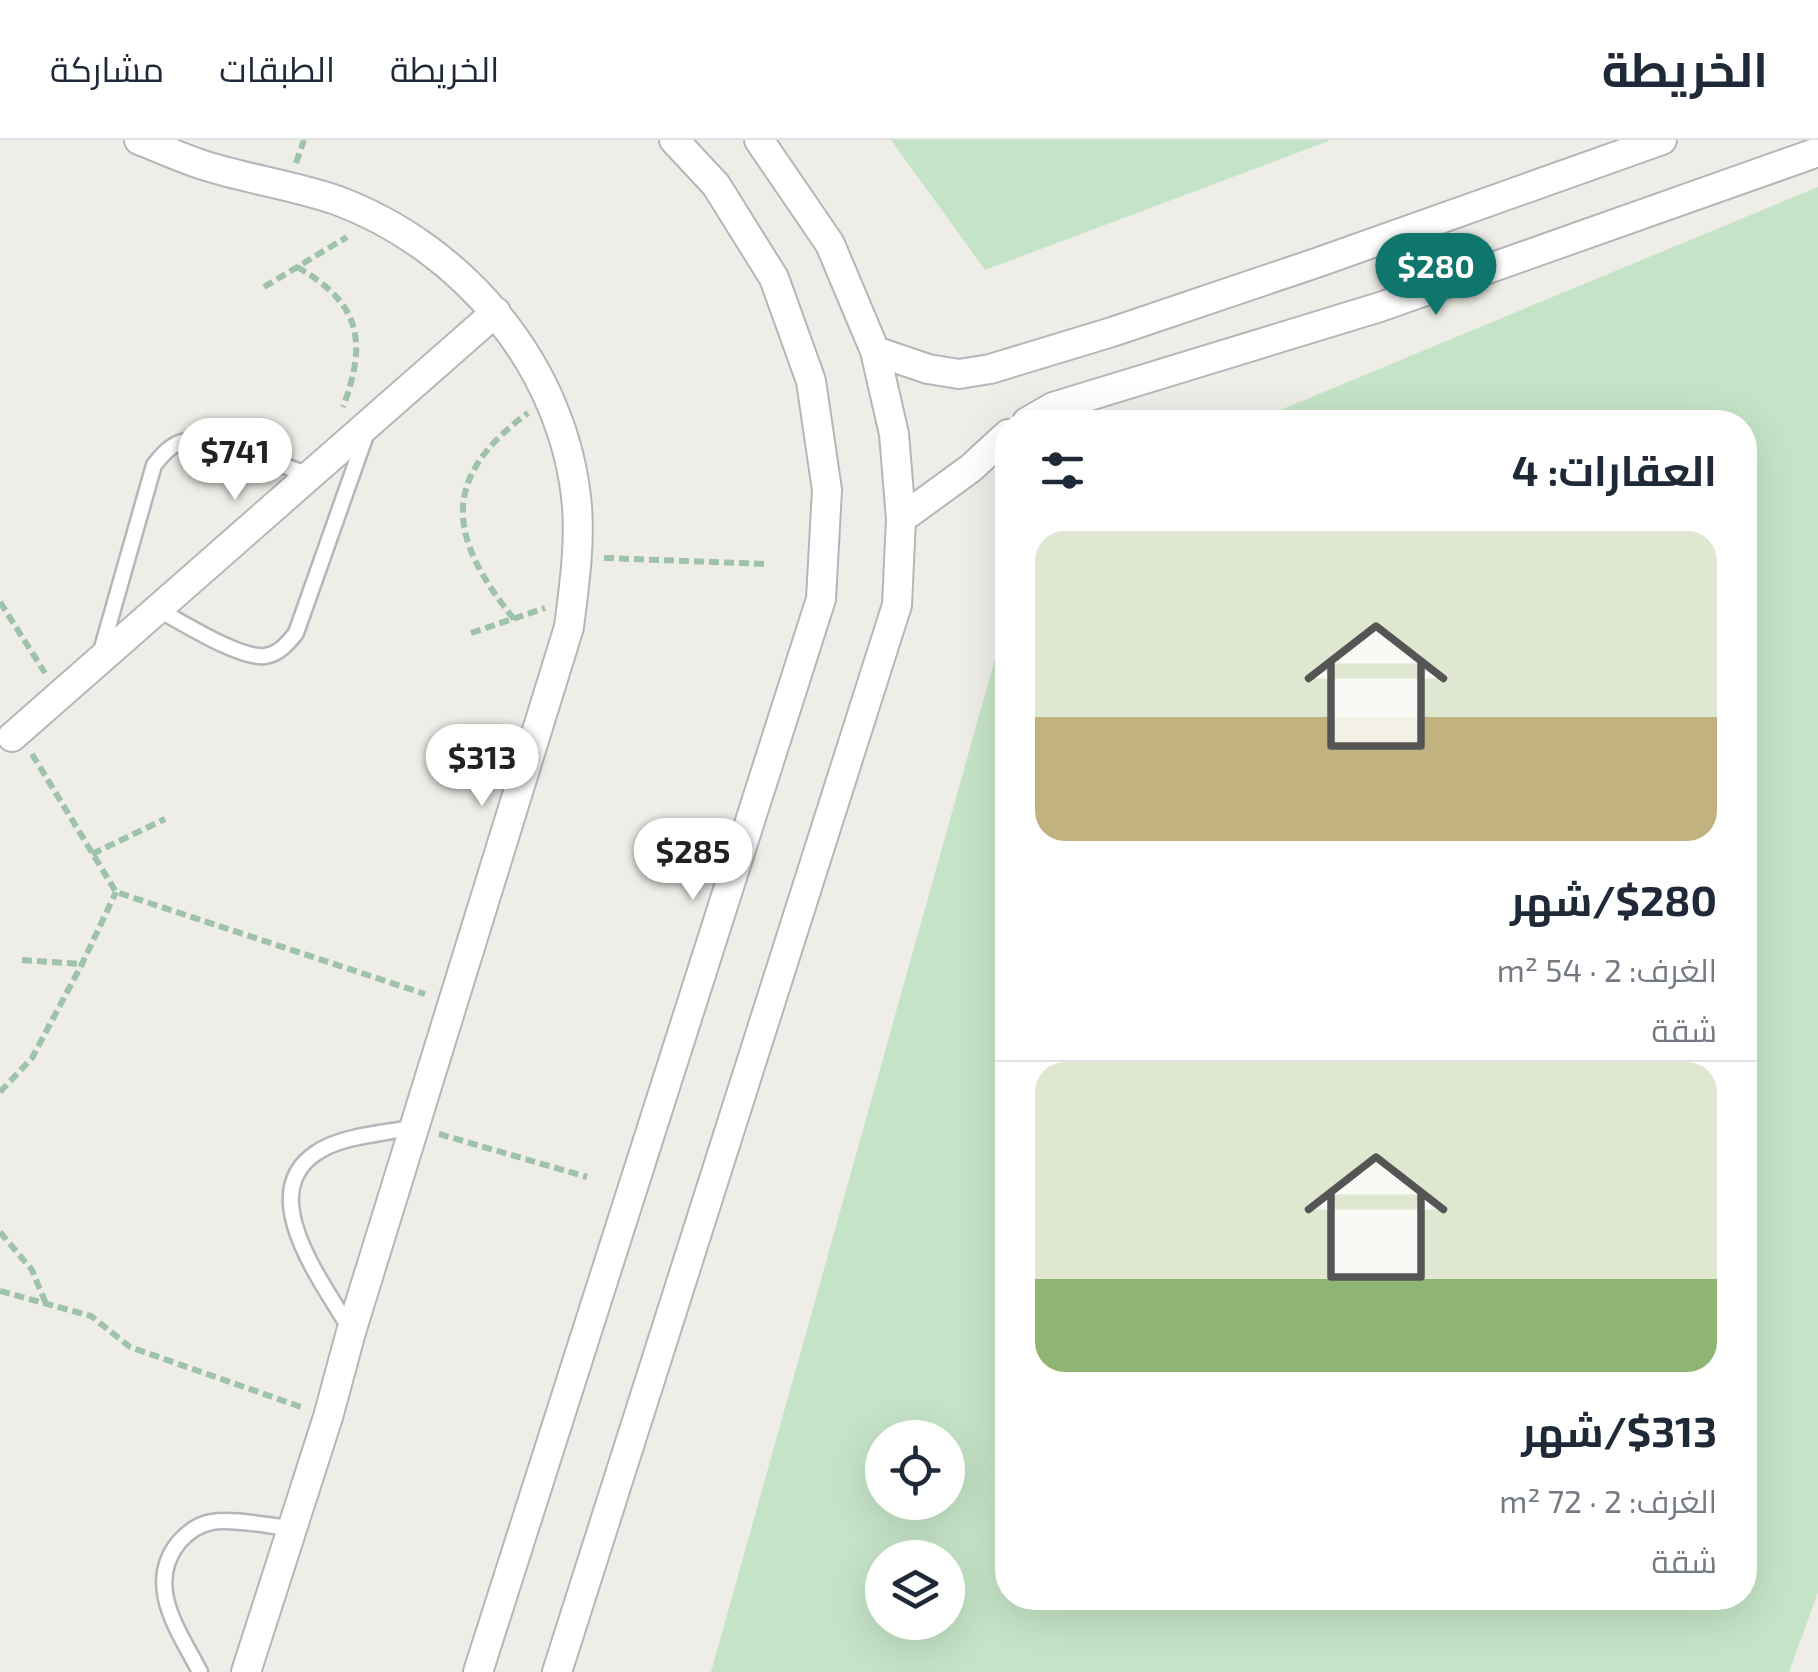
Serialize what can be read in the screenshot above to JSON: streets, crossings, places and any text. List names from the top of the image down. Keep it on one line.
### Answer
{"page":{"header":"الخريطة","nav":["الخريطة","الطبقات","مشاركة"],"price":["$280","$741","$313","$285"],"heading":"العقارات: 4","list":[{"name":"$280/شهر","note":"الغرف: 2 · 54 m² · شقة"},{"name":"$313/شهر","note":"الغرف: 2 · 72 m² · شقة"}]}}
